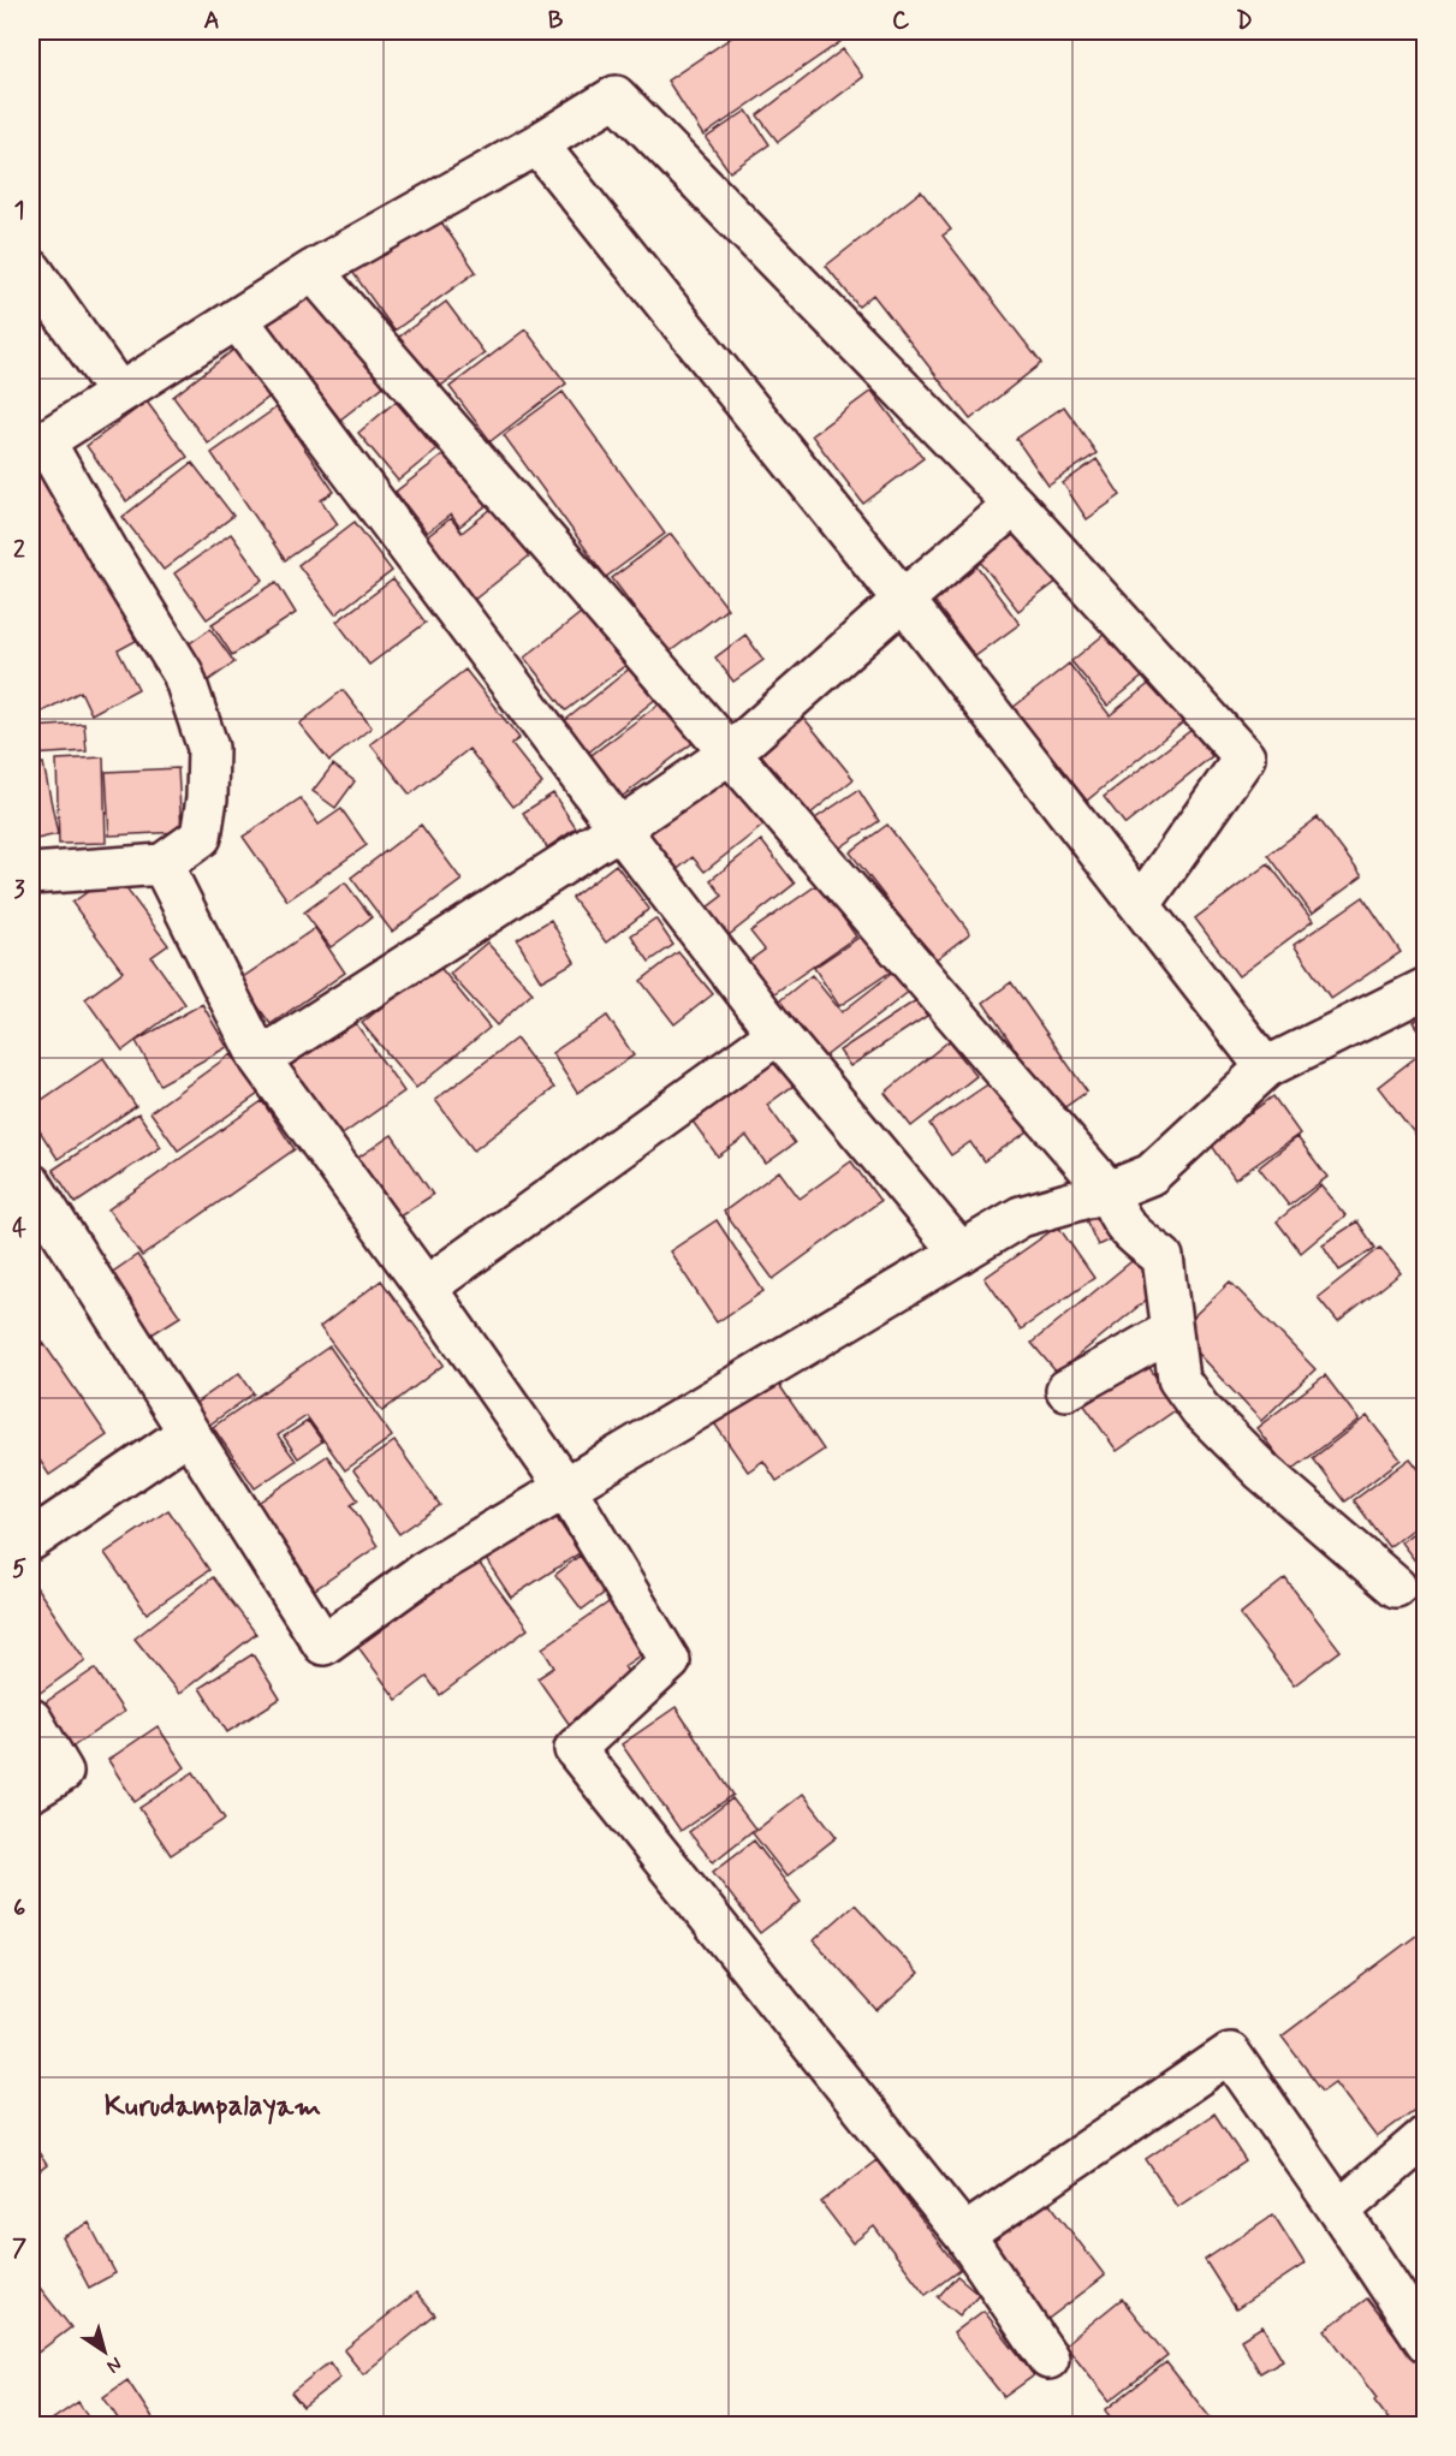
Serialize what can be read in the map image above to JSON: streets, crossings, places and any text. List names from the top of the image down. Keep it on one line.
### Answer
{"districts":["Kurudampalayam"],"north":"bottom right","grid":{"columns":["A","B","C","D"],"rows":["1","2","3","4","5","6","7"]}}
